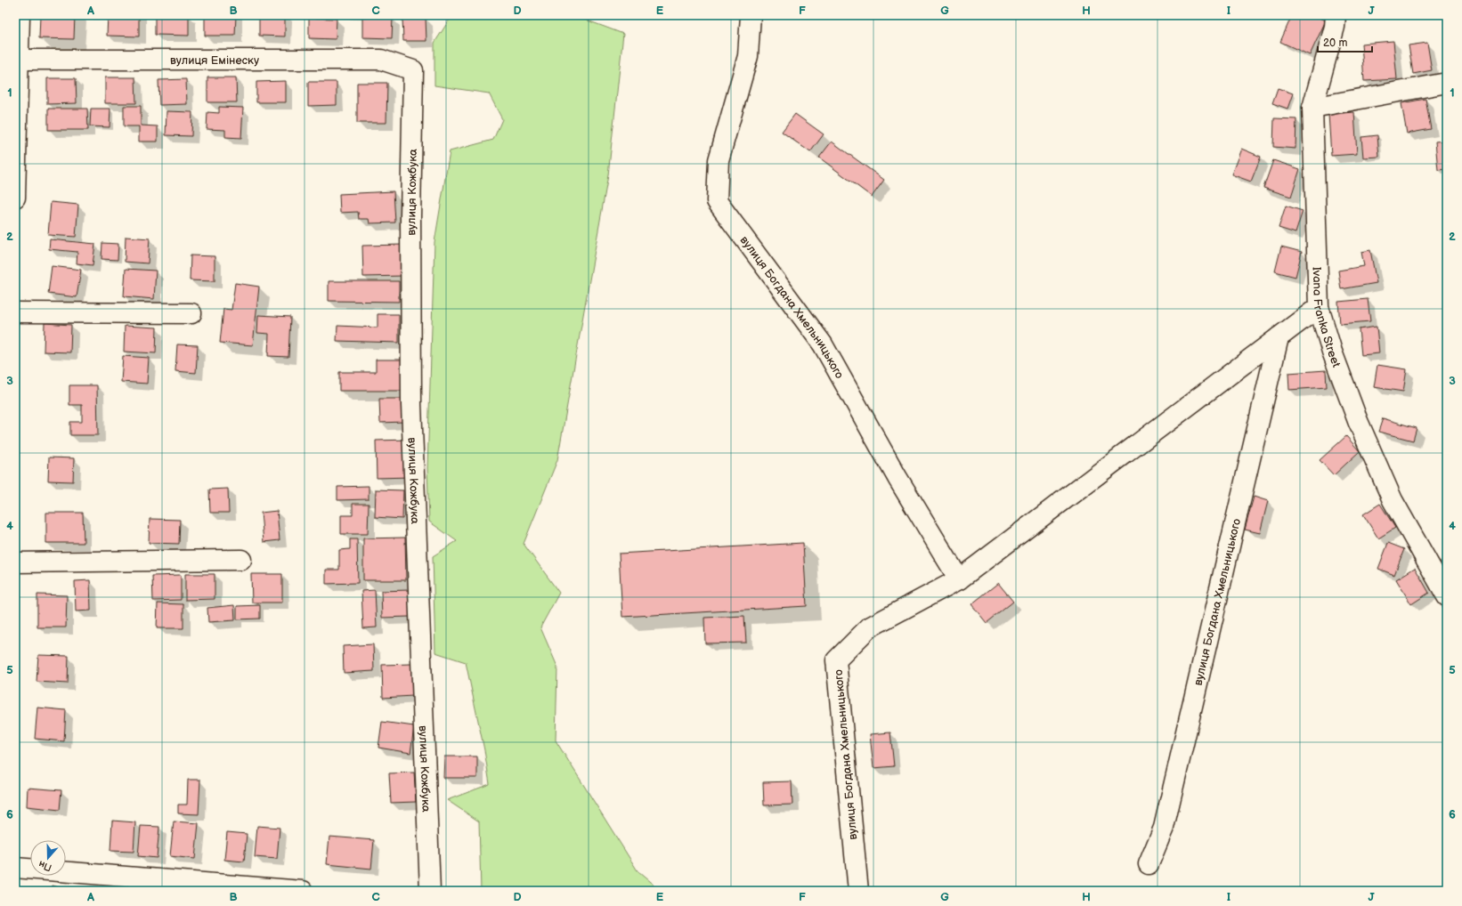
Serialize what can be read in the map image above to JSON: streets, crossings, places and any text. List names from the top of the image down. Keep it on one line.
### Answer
{"streets":{"street":["вулиця Емінеску","вулиця Кожбука","вулиця Богдана Хмельницького","Ivana Franka Street"]},"crossings":[["вулиця Емінеску","вулиця Кожбука"],["вулиця Богдана Хмельницького","Ivana Franka Street"]],"scale_bar":"20 m","north":"bottom","grid":{"columns":["A","B","C","D","E","F","G","H","I","J"],"rows":["1","2","3","4","5","6"]}}
